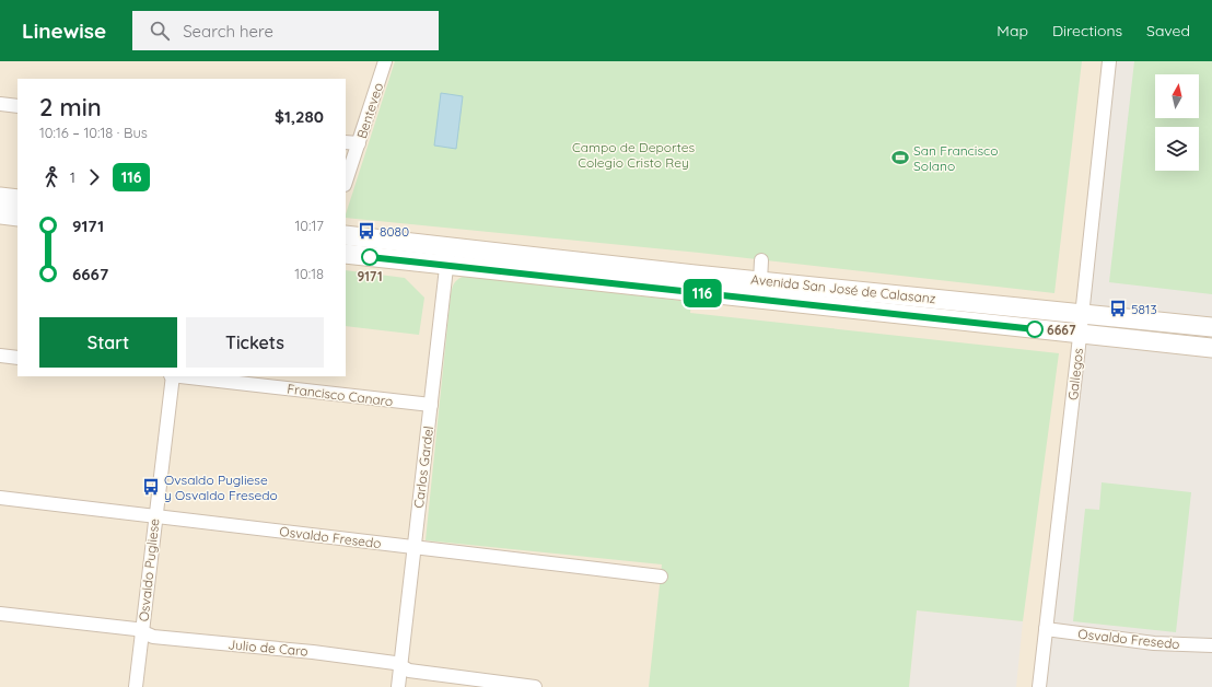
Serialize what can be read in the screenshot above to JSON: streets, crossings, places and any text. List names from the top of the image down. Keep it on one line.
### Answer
{"streets":{"main road":["Avenida San José de Calasanz"],"street":["Benteveo","Gallegos","Francisco Canaro","Carlos Gardel","Osvaldo Fresedo","Osvaldo Pugliese","Julio de Caro"]},"crossings":[["Avenida San José de Calasanz","Gallegos"],["Avenida San José de Calasanz","Carlos Gardel"],["Gallegos","Osvaldo Fresedo"],["Francisco Canaro","Carlos Gardel"],["Carlos Gardel","Osvaldo Fresedo"],["Carlos Gardel","Julio de Caro"],["Osvaldo Fresedo","Osvaldo Pugliese"],["Osvaldo Pugliese","Julio de Caro"]],"parks":["Campo de Deportes Colegio Cristo Rey"],"places":{"sports":["San Francisco Solano"],"bus stop":["8080","5813","Ovsaldo Pugliese y Osvaldo Fresedo"],"other":["9171","6667"]},"lines":["bus line 116"],"north":"top","page":{"header":"Linewise","search":"Search here","nav":["Map","Directions","Saved"],"on_map":"116","heading":["2 min","10:16 – 10:18 · Bus","$1,280"],"legs":["1","116"],"list":[{"name":"9171","value":"10:17"},{"name":"6667","value":"10:18"}],"buttons":["Start","Tickets"]}}
